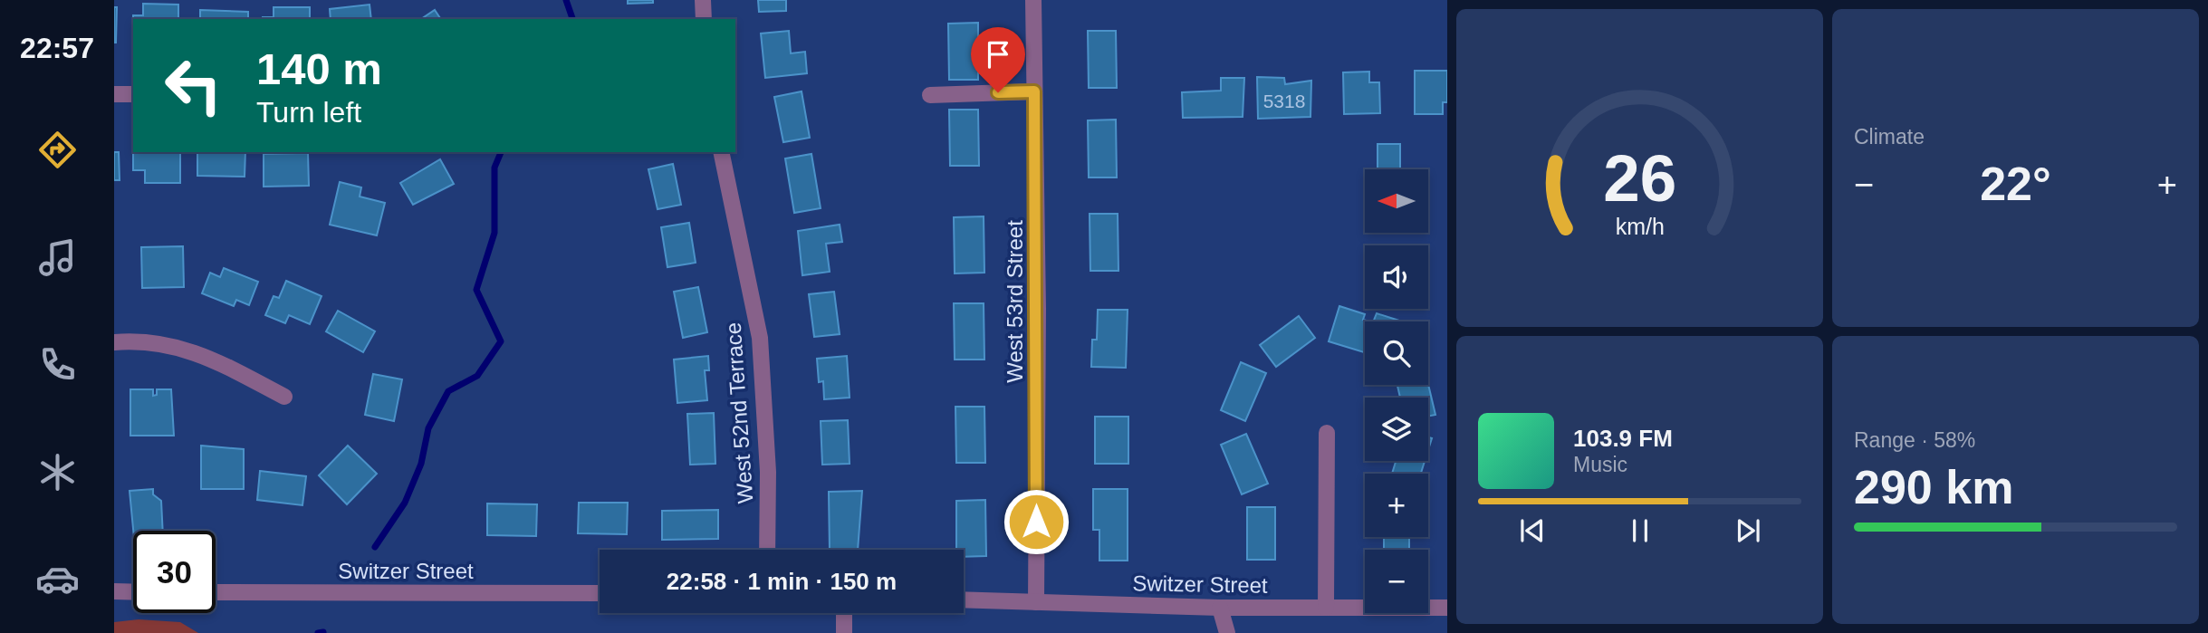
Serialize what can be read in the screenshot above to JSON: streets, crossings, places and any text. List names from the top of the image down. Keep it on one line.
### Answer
{"streets":{"street":["West 53rd Street","West 52nd Terrace","Switzer Street"]},"crossings":[["West 53rd Street","Switzer Street"]],"house_numbers":["5318"],"north":"left","page":{"tabs":"22:57","tile":["Climate",["Range · 58%","290 km"]],"turn":["140 m","Turn left"],"heat":["−","22°","+"],"map_buttons":["+","−"],"song":["103.9 FM","Music"],"limit":"30","trip":"22:58 · 1 min · 150 m","gauge":["26","km/h"]}}
